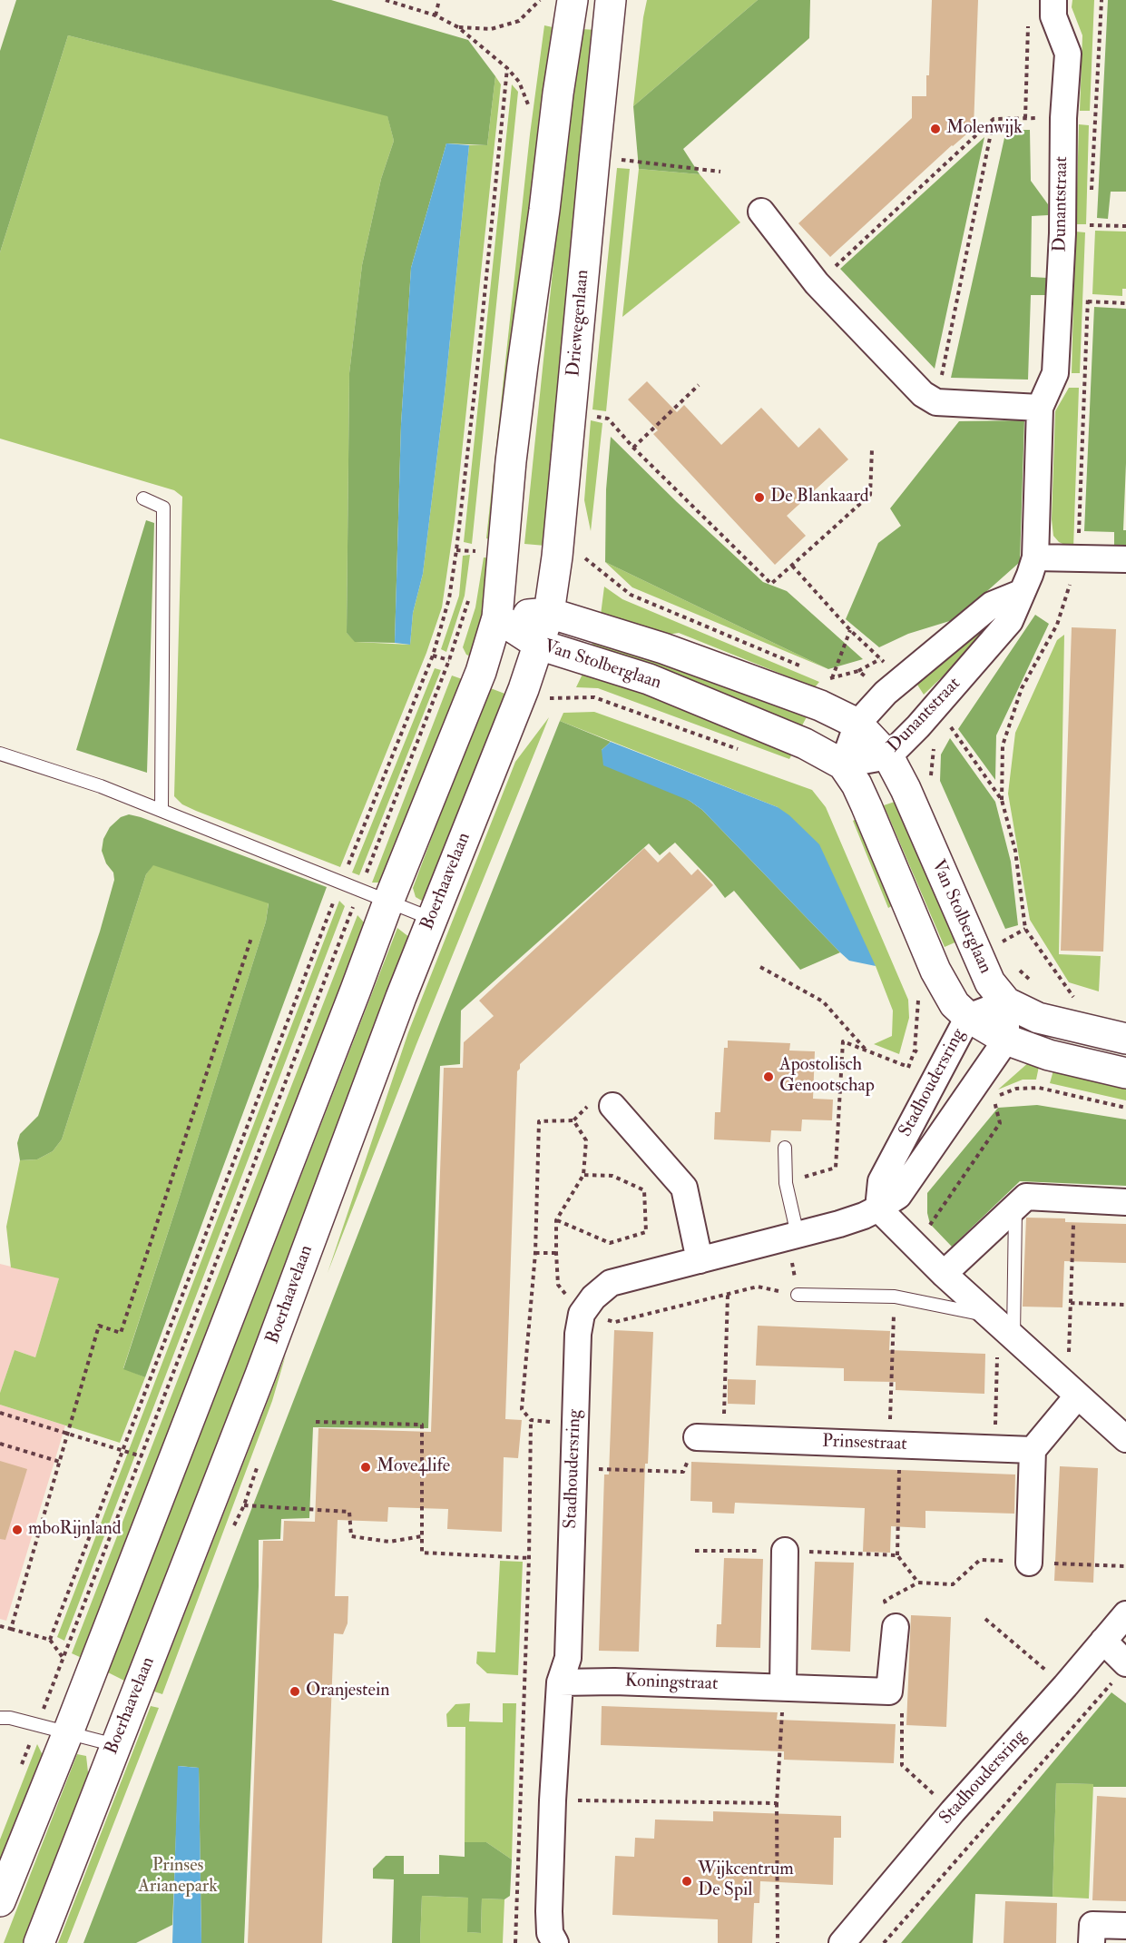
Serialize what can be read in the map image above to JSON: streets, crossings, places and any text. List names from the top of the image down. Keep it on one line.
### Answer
{"streets":{"street":["Dunantstraat","Driewegenlaan","Van Stolberglaan","Boerhaavelaan","Stadhoudersring","Prinsestraat","Koningstraat"]},"crossings":[["Dunantstraat","Van Stolberglaan"],["Driewegenlaan","Van Stolberglaan"],["Driewegenlaan","Boerhaavelaan"],["Van Stolberglaan","Boerhaavelaan"],["Van Stolberglaan","Stadhoudersring"],["Stadhoudersring","Koningstraat"]],"parks":["Prinses Arianepark"],"places":["Molenwijk","De Blankaard","Apostolisch Genootschap","Move4life","mboRijnland","Oranjestein","Wijkcentrum De Spil"]}
